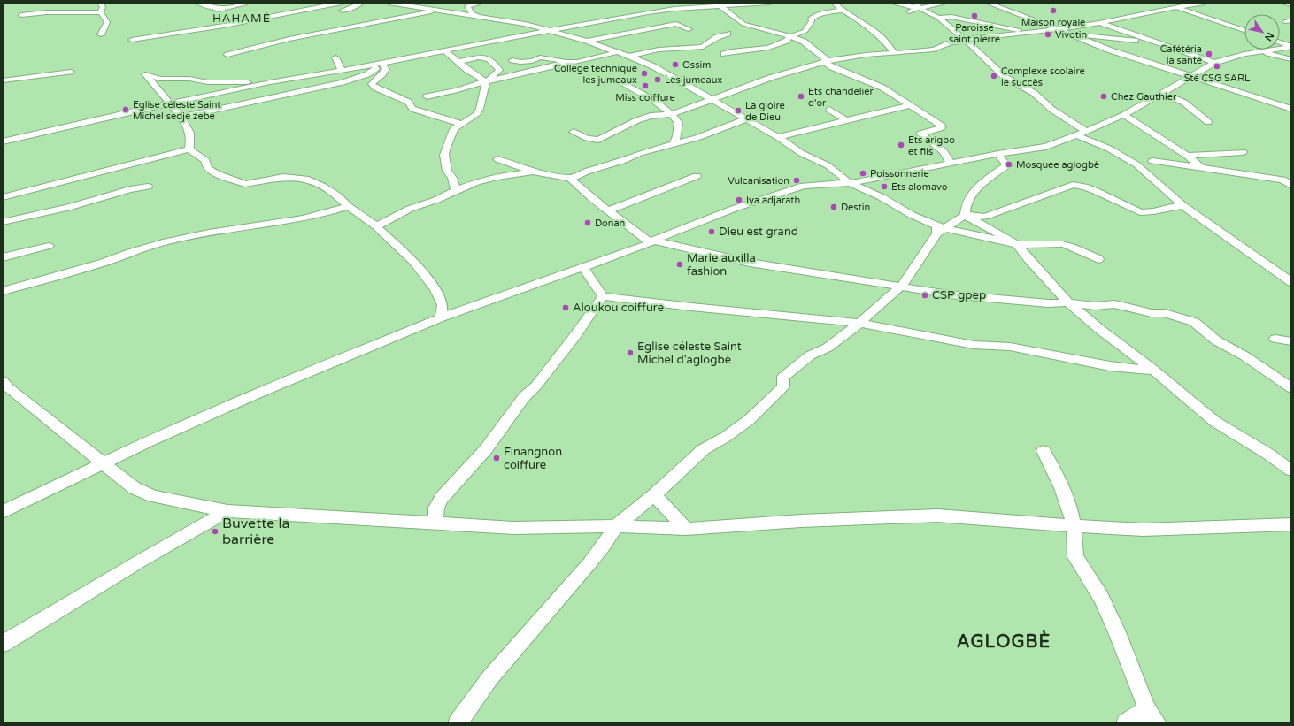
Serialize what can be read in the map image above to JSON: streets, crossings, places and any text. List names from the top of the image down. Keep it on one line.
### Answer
{"districts":["HAHAMÈ","AGLOGBÈ"],"places":["Maison royale","Paroisse saint pierre","Vivotin","Cafétéria la santé","Ossim","Sté CSG SARL","Collège technique les jumeaux","Complexe scolaire le succès","Les jumeaux","Miss coiffure","Ets chandelier d'or","Chez Gauthier","Eglise céleste Saint Michel sedje zebe","La gloire de Dieu","Ets arigbo et fils","Mosquée aglogbè","Poissonnerie","Vulcanisation","Ets alomavo","Iya adjarath","Destin","Donan","Dieu est grand","Marie auxilla fashion","CSP gpep","Aloukou coiffure","Eglise céleste Saint Michel d'aglogbè","Finangnon coiffure","Buvette la barrière"],"north":"bottom right"}
